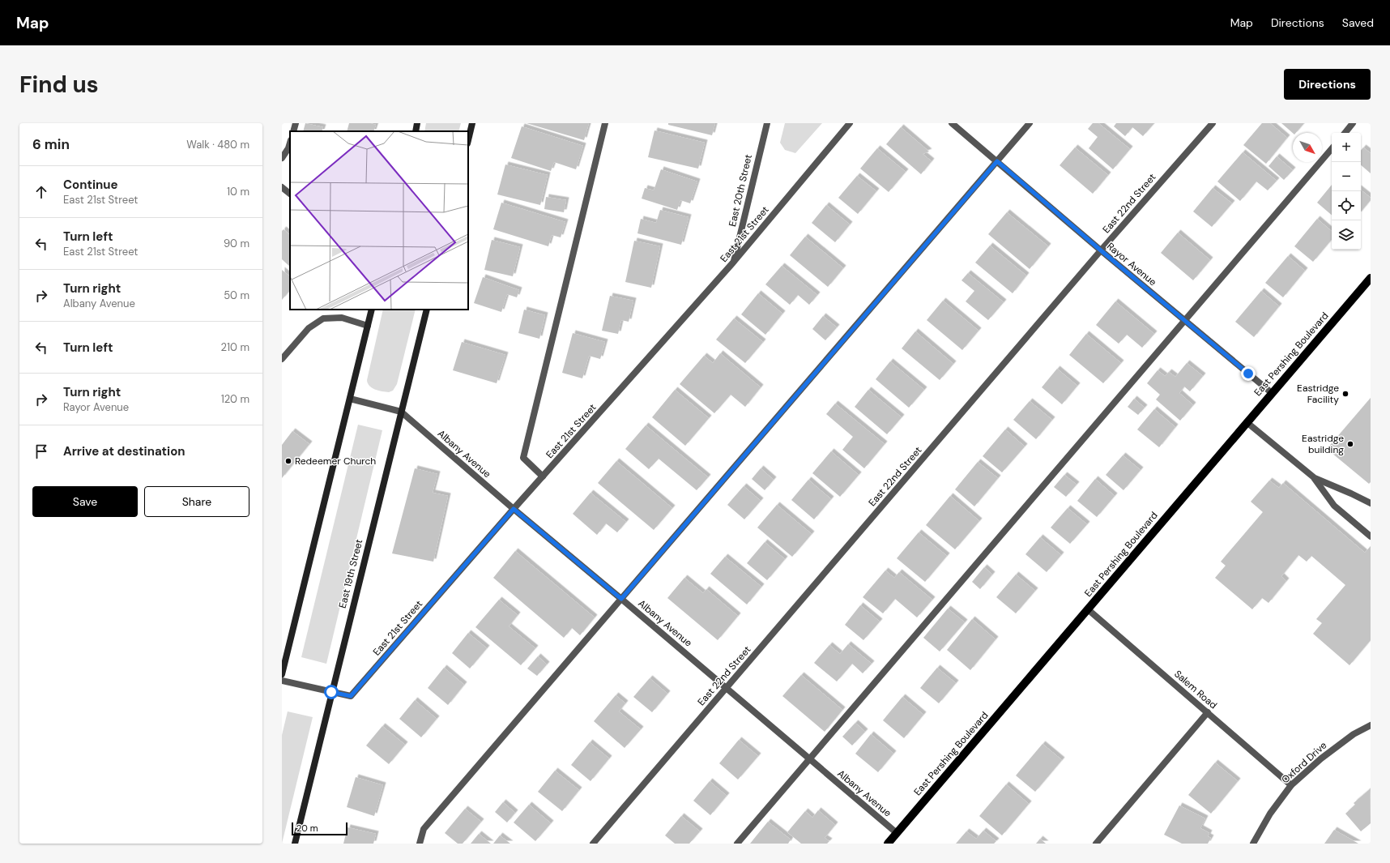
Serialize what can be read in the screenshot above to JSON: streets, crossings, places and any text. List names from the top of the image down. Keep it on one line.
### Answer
{"streets":{"main road":["East Pershing Boulevard","East 19th Street"],"street":["East 20th Street","East 22nd Street","East 21st Street","Rayor Avenue","Albany Avenue","Salem Road","Oxford Drive"]},"crossings":[["East 20th Street","East 21st Street"],["East 22nd Street","Rayor Avenue"],["East 22nd Street","Albany Avenue"],["East 21st Street","Albany Avenue"],["East 21st Street","East 19th Street"],["Rayor Avenue","East Pershing Boulevard"],["East Pershing Boulevard","Albany Avenue"],["East Pershing Boulevard","Salem Road"],["Albany Avenue","East 19th Street"],["Salem Road","Oxford Drive"]],"places":["Eastridge Facility","Eastridge building","Redeemer Church"],"scale_bar":"20 m","north":"bottom right","page":{"header":"Map","nav":["Map","Directions","Saved"],"buttons":["Directions",["Save","Share"]],"title":"Find us","heading":["6 min","Walk · 480 m"],"map_buttons":["+","−"],"list":[["Continue","East 21st Street","10 m"],["Turn left","East 21st Street","90 m"],["Turn right","Albany Avenue","50 m"],["Turn left","210 m"],["Turn right","Rayor Avenue","120 m"],"Arrive at destination"],"scale":"20 m"}}
